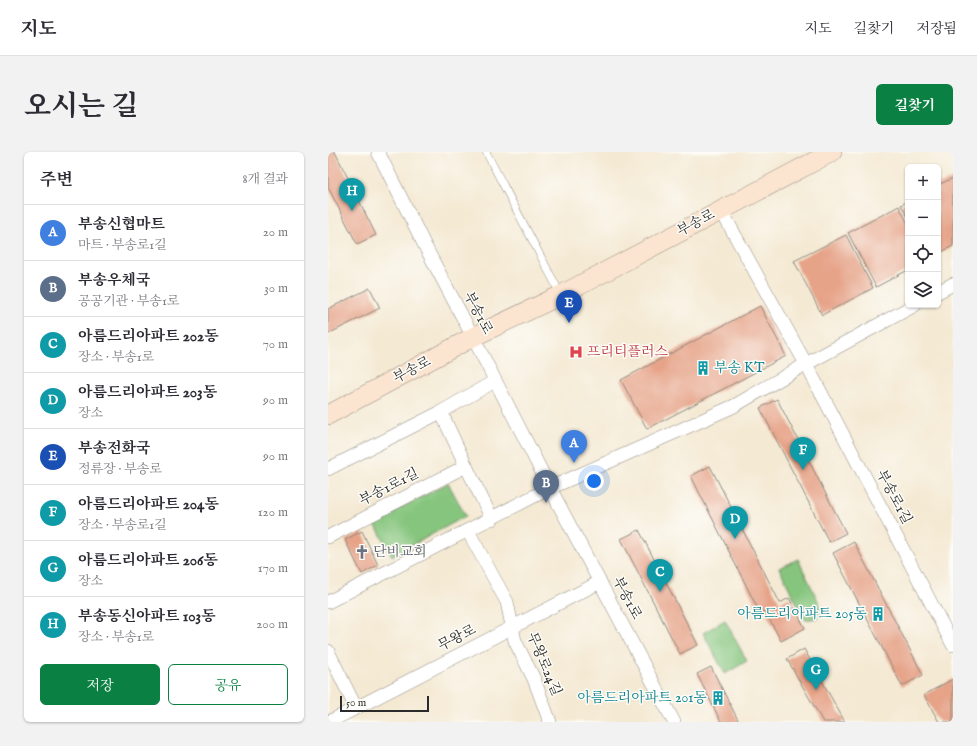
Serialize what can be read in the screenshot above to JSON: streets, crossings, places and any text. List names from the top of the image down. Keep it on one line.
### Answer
{"streets":{"street":["부송로","부송1로","부송1로1길","부송로1길","무왕로","무왕로24길"]},"crossings":[["부송로","부송1로"],["부송로","부송로1길"],["부송1로","무왕로"],["무왕로","무왕로24길"]],"places":{"hospital":["프리티플러스"],"building":["부송 KT","아름드리아파트 205동","아름드리아파트 201동"],"church":["단비교회"]},"scale_bar":"50 m","page":{"header":"지도","nav":["지도","길찾기","저장됨"],"title":"오시는 길","buttons":["길찾기",["저장","공유"]],"heading":["주변","8개 결과"],"map_buttons":["+","−"],"pins":["H","E","A","F","B","D","C","G"],"list":[{"mark":"A","name":"부송신협마트","note":"마트 · 부송로1길","value":"20 m"},{"mark":"B","name":"부송우체국","note":"공공기관 · 부송1로","value":"30 m"},{"mark":"C","name":"아름드리아파트 202동","note":"장소 · 부송1로","value":"70 m"},{"mark":"D","name":"아름드리아파트 203동","note":"장소","value":"90 m"},{"mark":"E","name":"부송전화국","note":"정류장 · 부송로","value":"90 m"},{"mark":"F","name":"아름드리아파트 204동","note":"장소 · 부송로1길","value":"120 m"},{"mark":"G","name":"아름드리아파트 206동","note":"장소","value":"170 m"},{"mark":"H","name":"부송동신아파트 103동","note":"장소 · 부송1로","value":"200 m"}],"scale":"50 m"}}
